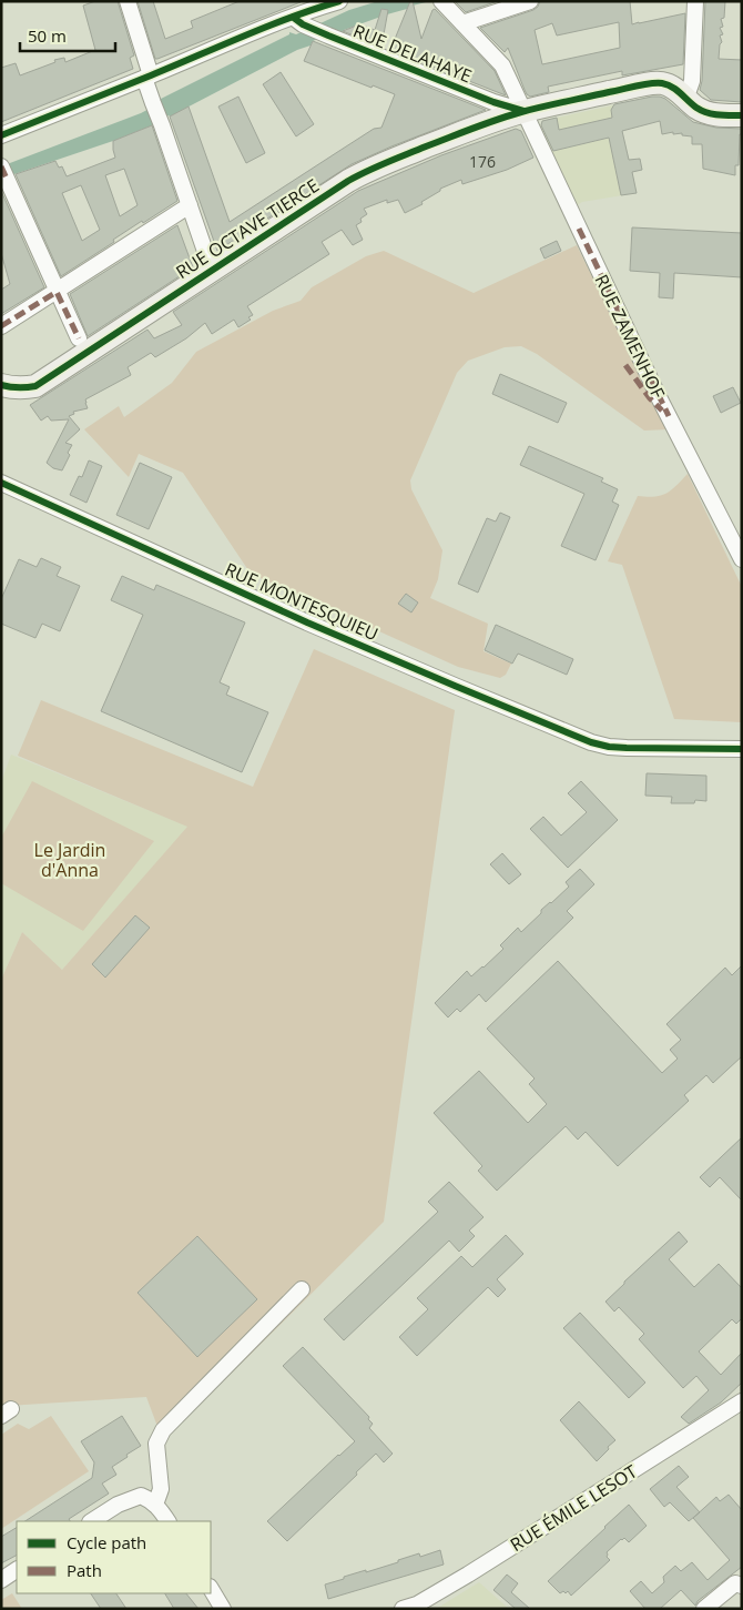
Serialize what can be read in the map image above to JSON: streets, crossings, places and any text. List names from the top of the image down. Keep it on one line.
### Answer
{"streets":{"street":["RUE DELAHAYE","RUE OCTAVE TIERCE","RUE ZAMENHOF","RUE MONTESQUIEU","RUE ÉMILE LESOT"]},"crossings":[["RUE DELAHAYE","RUE OCTAVE TIERCE"],["RUE DELAHAYE","RUE ZAMENHOF"],["RUE OCTAVE TIERCE","RUE ZAMENHOF"]],"parks":["Le Jardin d'Anna"],"house_numbers":["176"],"legend":["Cycle path","Path"],"scale_bar":"50 m"}
